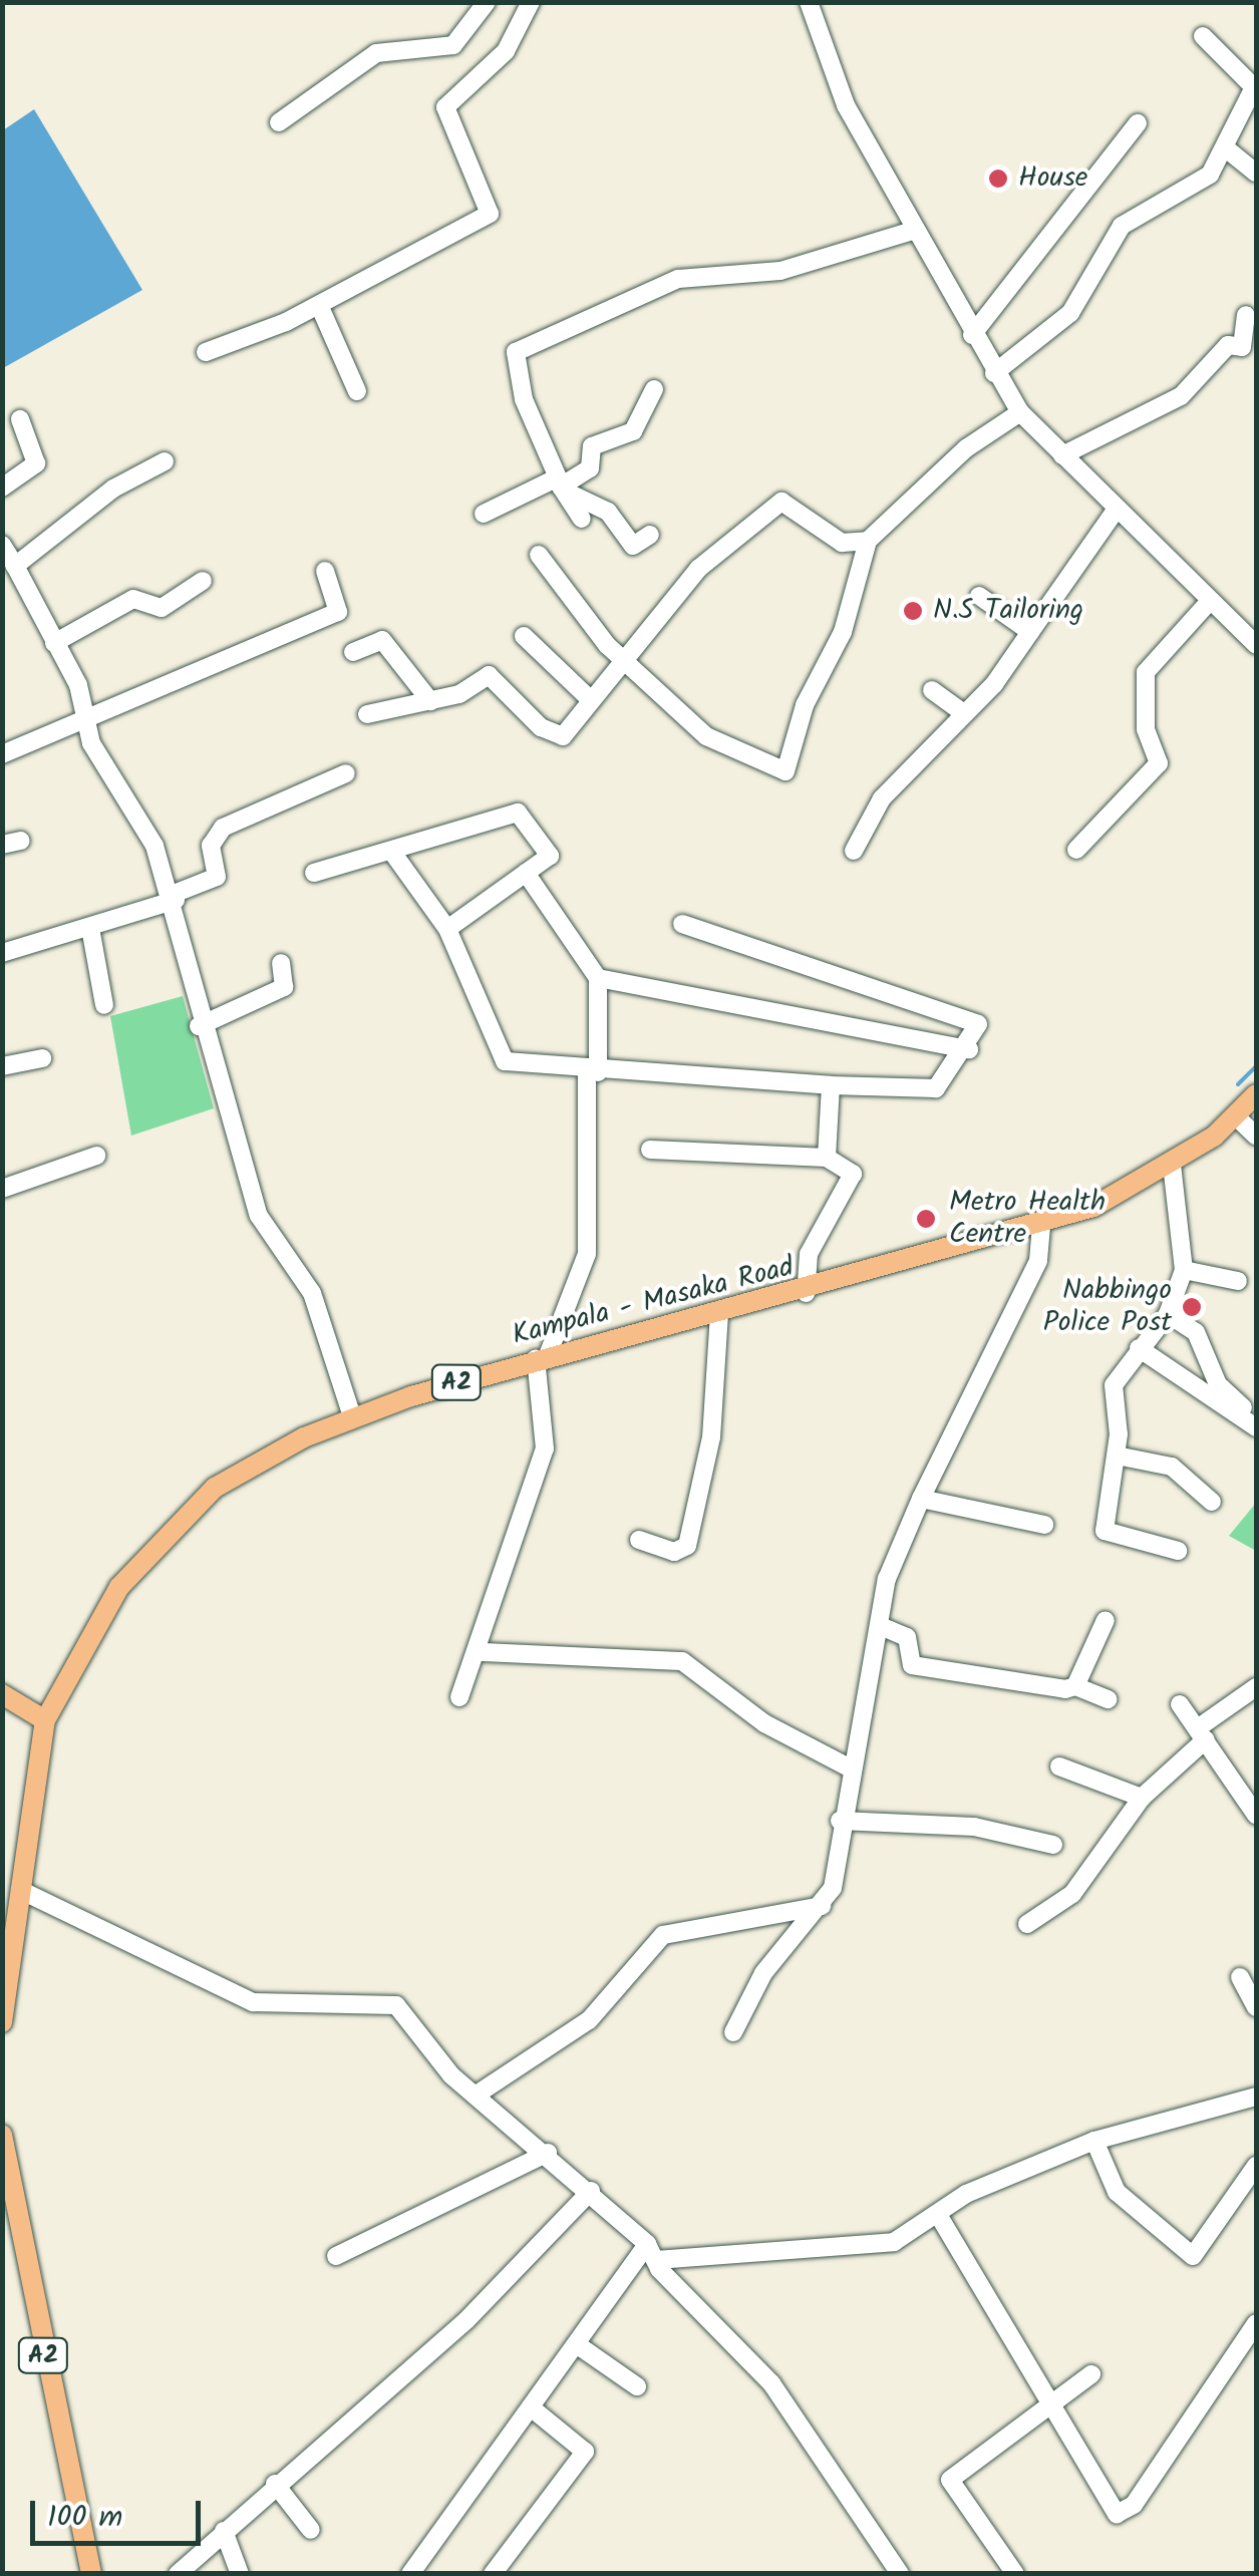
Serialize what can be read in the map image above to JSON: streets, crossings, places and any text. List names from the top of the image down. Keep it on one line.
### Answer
{"streets":{"main road":["Kampala - Masaka Road","A2"]},"places":["House","N.S Tailoring","Metro Health Centre","Nabbingo Police Post"],"scale_bar":"100 m"}
